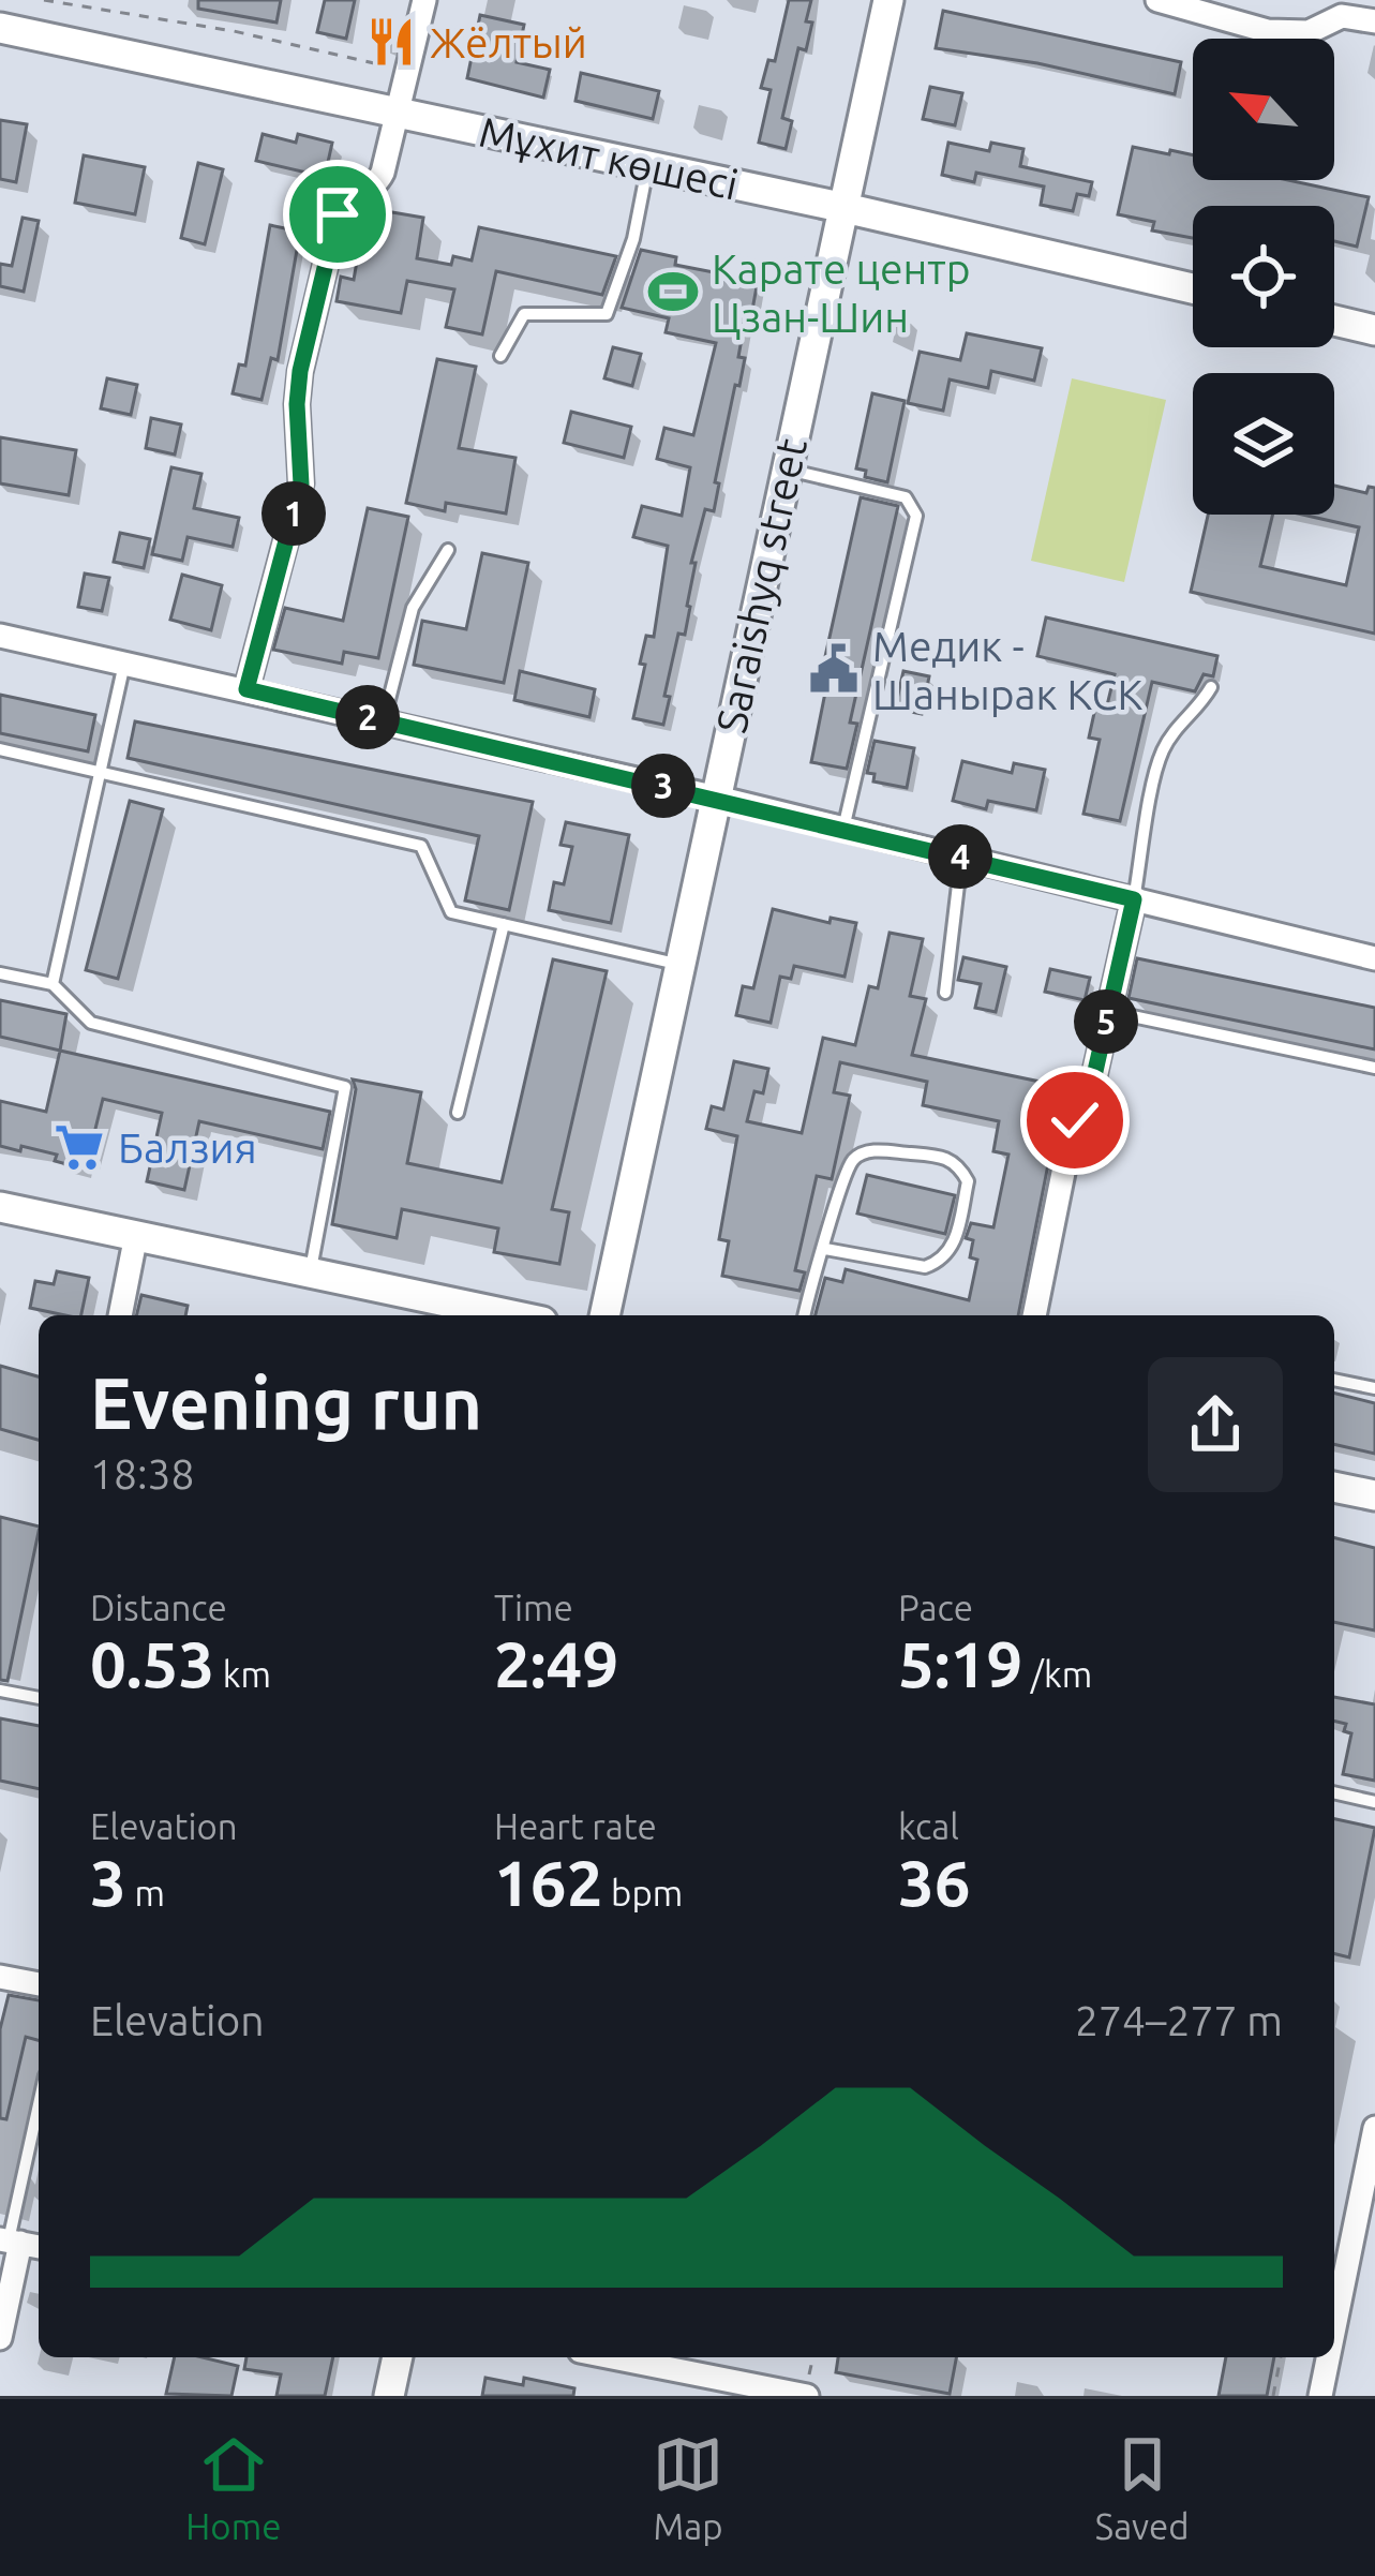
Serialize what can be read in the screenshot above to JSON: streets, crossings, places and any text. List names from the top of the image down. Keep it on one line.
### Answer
{"streets":{"street":["Мұхит көшесі","Saraishyq street"]},"crossings":[["Мұхит көшесі","Saraishyq street"]],"places":{"restaurant":["Жёлтый"],"sports":["Карате центр Цзан-Шин"],"public building":["Медик - Шанырак КСК"],"supermarket":["Балзия"]},"north":"top left","page":{"pins":["1","2","3","4","5"],"heading":["Evening run","18:38"],"stats":[["Distance","0.53 km"],["Time","2:49"],["Pace","5:19 /km"],["Elevation","3 m"],["Heart rate","162 bpm"],["kcal","36"]],"chart":["Elevation","274–277 m"],"tabs":["Home","Map","Saved"]}}
